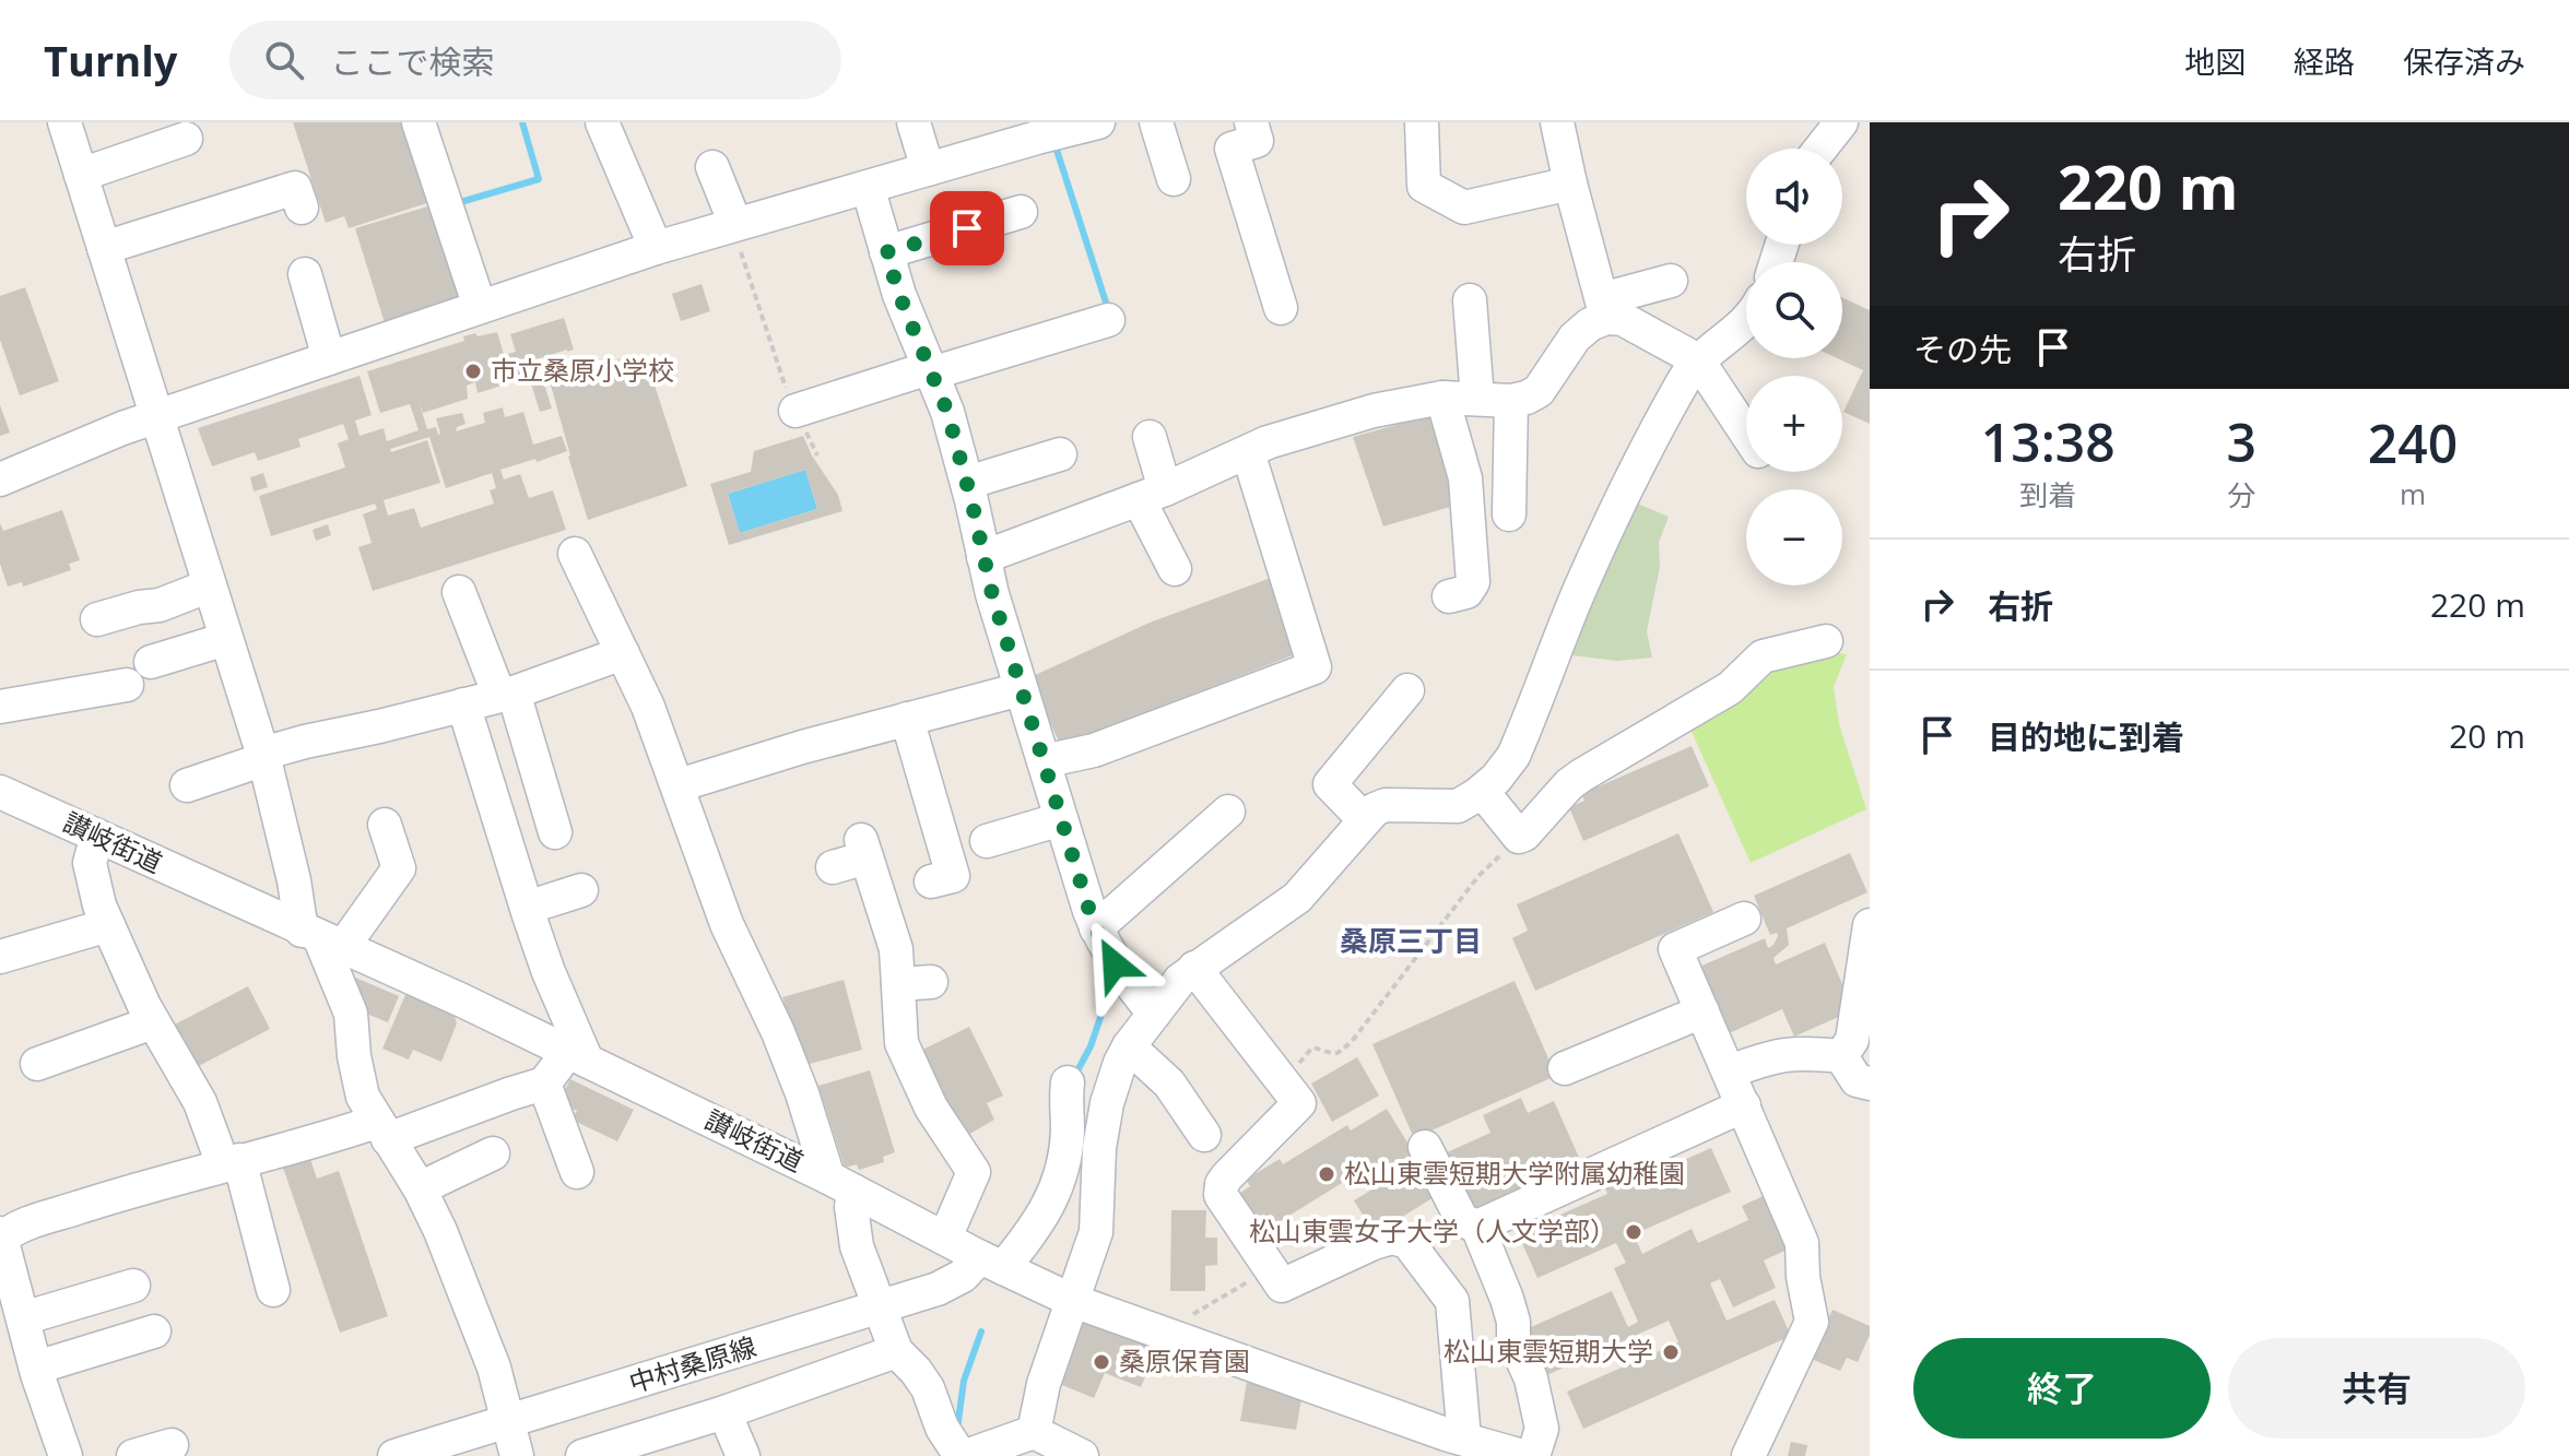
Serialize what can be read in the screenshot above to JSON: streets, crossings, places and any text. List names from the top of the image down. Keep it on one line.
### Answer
{"streets":{"street":["讃岐街道","中村桑原線"]},"crossings":[["讃岐街道","中村桑原線"]],"districts":["桑原三丁目"],"places":["市立桑原小学校","松山東雲短期大学附属幼稚園","松山東雲女子大学（人文学部）","松山東雲短期大学","桑原保育園"],"page":{"header":"Turnly","search":"ここで検索","nav":["地図","経路","保存済み"],"turn":["220 m","右折"],"map_buttons":["+","−"],"then":"その先","eta":["13:38","到着","3","分","240","m"],"list":[{"name":"右折","value":"220 m"},{"name":"目的地に到着","value":"20 m"}],"buttons":["終了","共有"]}}
